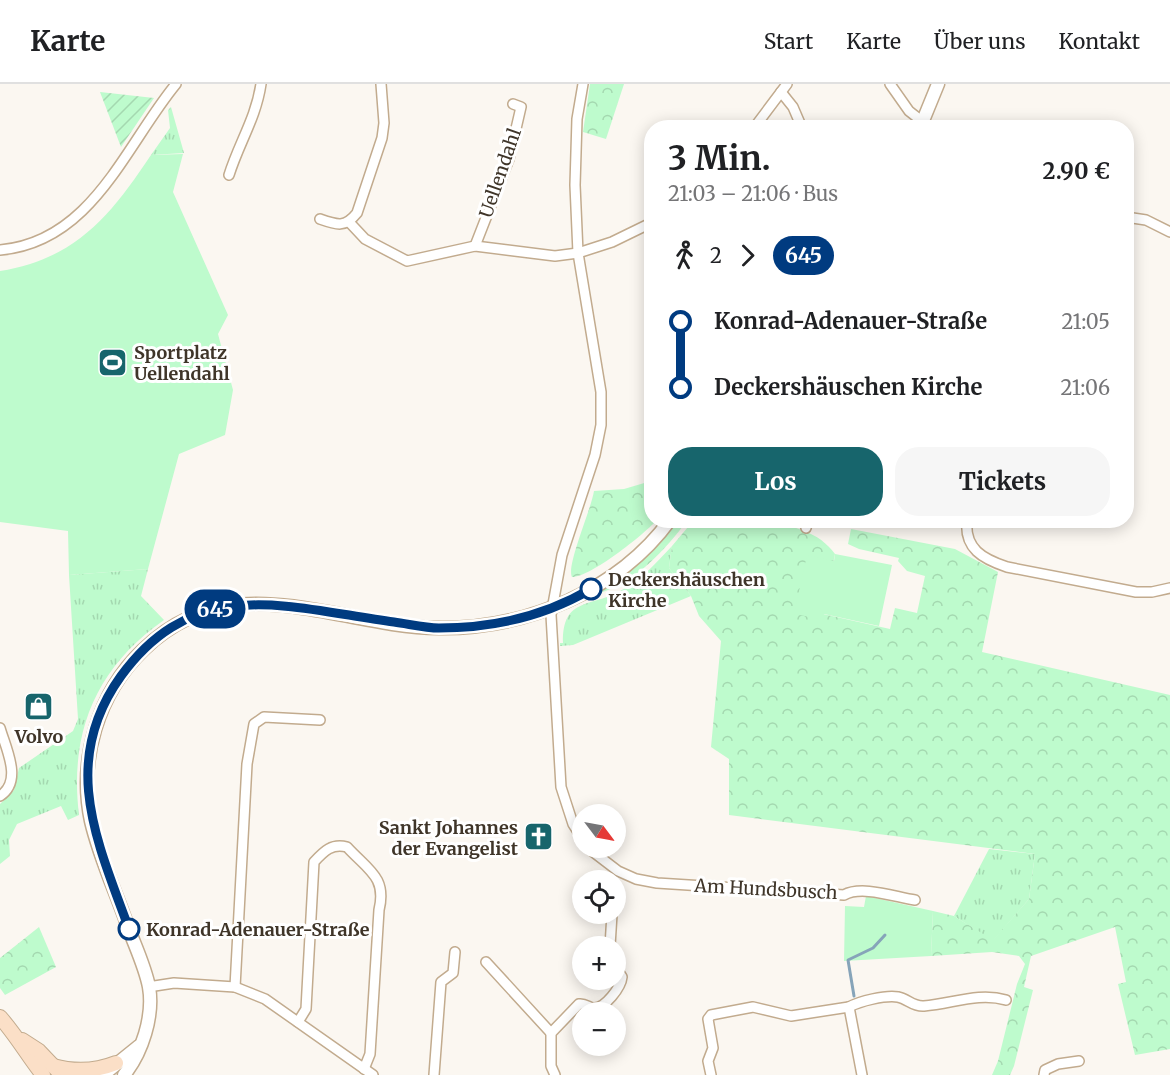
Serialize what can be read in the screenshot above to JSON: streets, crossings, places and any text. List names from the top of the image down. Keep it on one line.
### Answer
{"streets":{"street":["Uellendahl","Am Hundsbusch"]},"places":{"sports":["Sportplatz Uellendahl"],"other":["Deckershäuschen Kirche","Konrad-Adenauer-Straße"],"shop":["Volvo"],"church":["Sankt Johannes der Evangelist"]},"lines":["bus line 645"],"north":"bottom right","page":{"header":"Karte","nav":["Start","Karte","Über uns","Kontakt"],"on_map":"645","heading":["3 Min.","21:03 – 21:06 · Bus","2.90 €"],"legs":["2","645"],"list":[{"name":"Konrad-Adenauer-Straße","value":"21:05"},{"name":"Deckershäuschen Kirche","value":"21:06"}],"buttons":["Los","Tickets"],"map_buttons":["+","−"]}}
